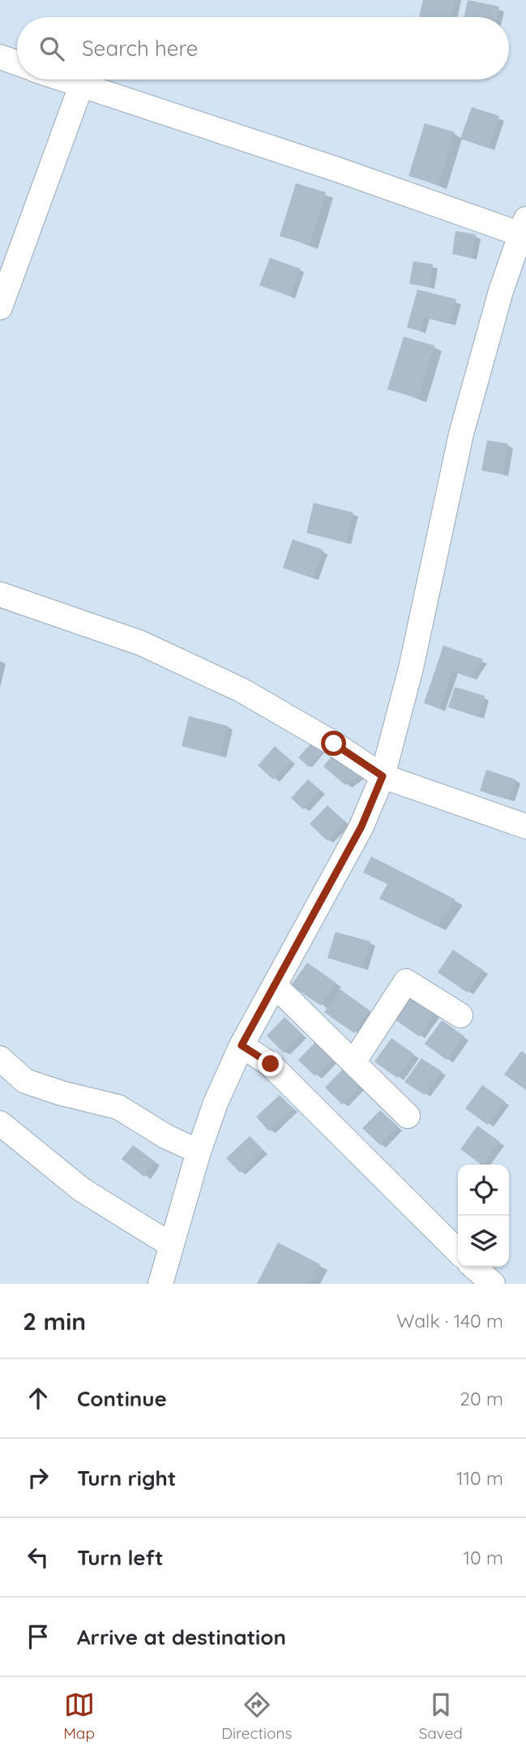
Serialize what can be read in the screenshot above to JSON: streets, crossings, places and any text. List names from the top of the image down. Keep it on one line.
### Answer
{"page":{"search":"Search here","heading":["2 min","Walk · 140 m"],"list":[["Continue","20 m"],["Turn right","110 m"],["Turn left","10 m"],"Arrive at destination"],"nav":["Map","Directions","Saved"]}}
